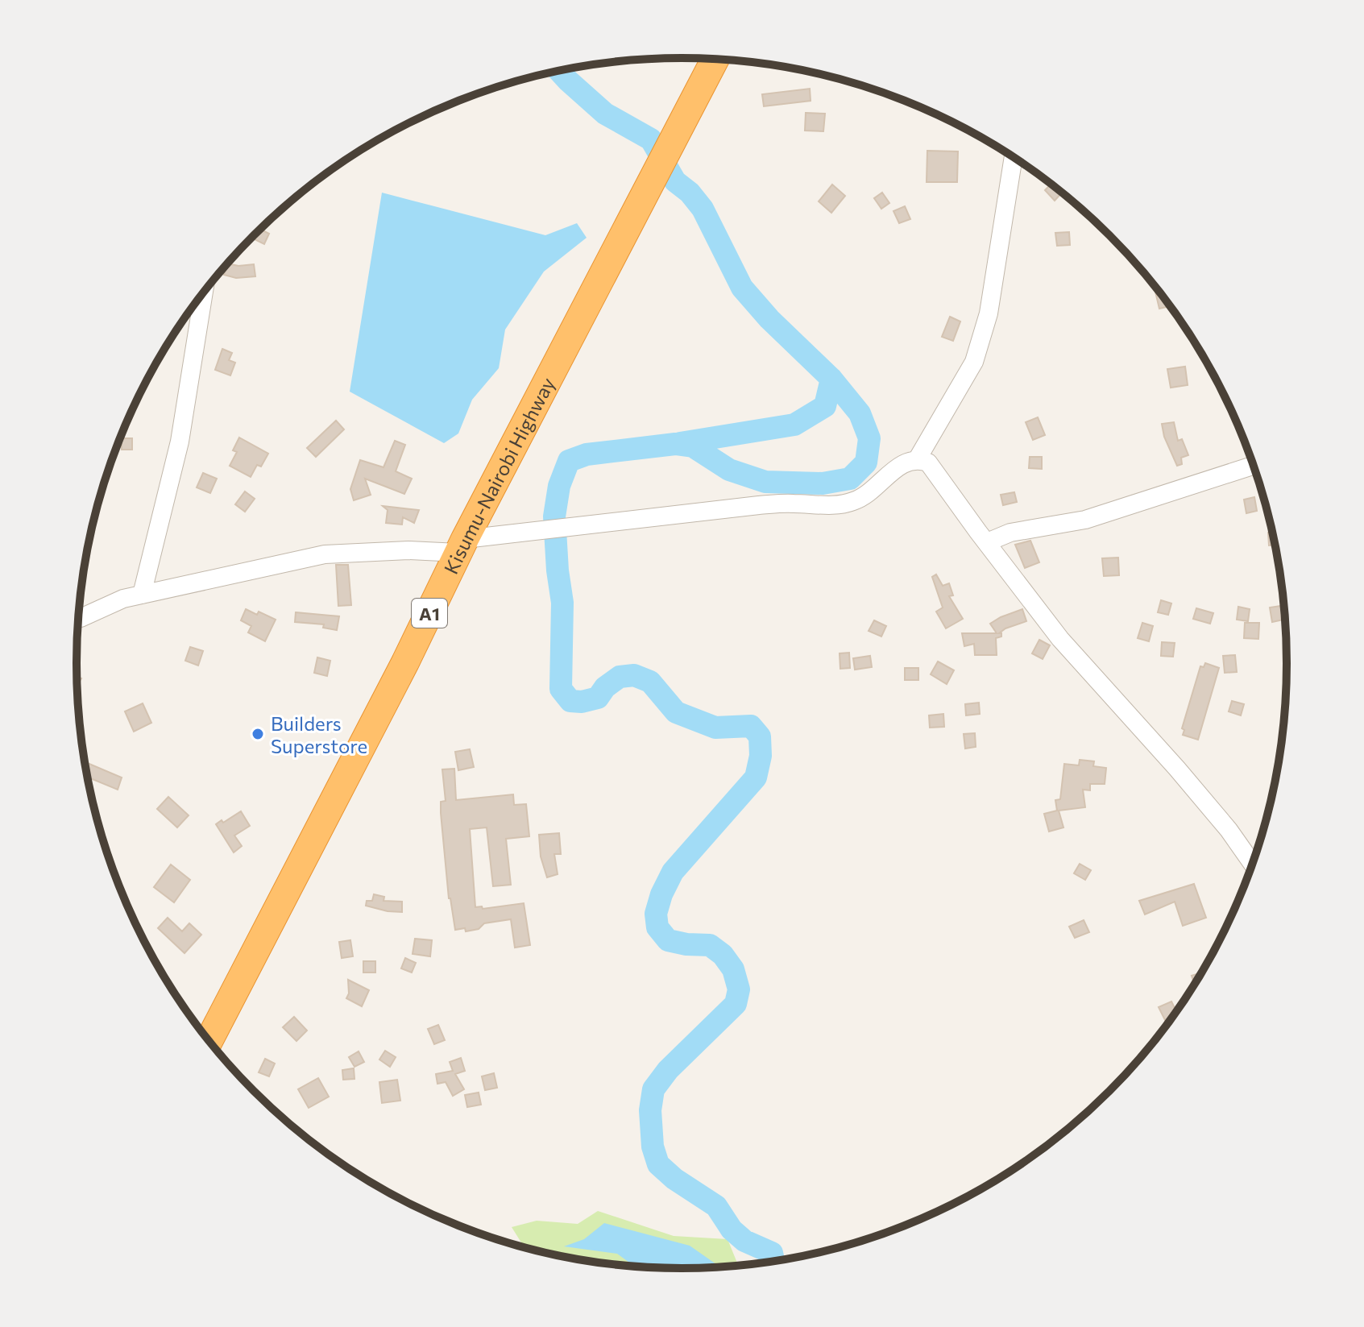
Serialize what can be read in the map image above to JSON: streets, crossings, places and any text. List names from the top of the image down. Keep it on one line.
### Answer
{"streets":{"highway":["Kisumu-Nairobi Highway","A1"]},"places":["Builders Superstore"]}
